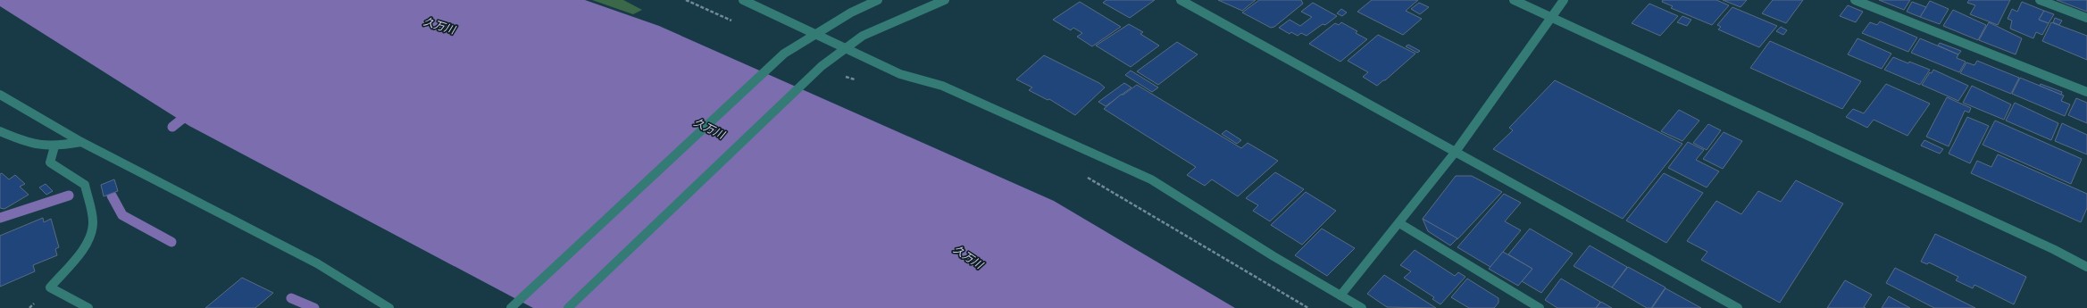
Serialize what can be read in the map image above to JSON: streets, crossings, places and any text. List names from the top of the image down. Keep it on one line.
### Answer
{"water":["久万川"]}
